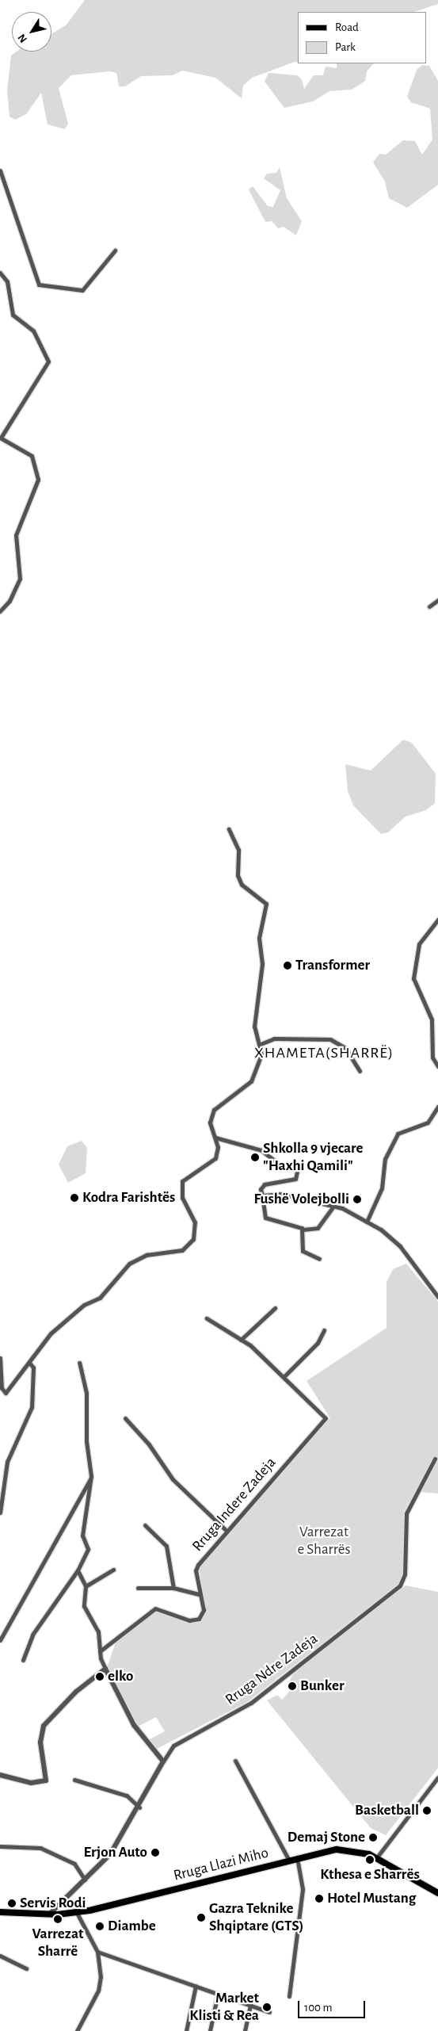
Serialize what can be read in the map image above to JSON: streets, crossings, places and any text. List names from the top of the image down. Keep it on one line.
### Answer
{"streets":{"main road":["Rruga Llazi Miho"],"street":["Rruga Indere Zadeja","Rruga Ndre Zadeja"]},"crossings":[["Rruga Ndre Zadeja","Rruga Llazi Miho"]],"districts":["XHAMETA(SHARRË)"],"parks":["Varrezat e Sharrës"],"places":["Transformer","Shkolla 9 vjecare \"Haxhi Qamili\"","Kodra Farishtës","Fushë Volejbolli","elko","Bunker","Basketball","Demaj Stone","Erjon Auto","Kthesa e Sharrës","Hotel Mustang","Servis Rodi","Gazra Teknike Shqiptare (GTS)","Varrezat Sharrë","Diambe","Market Klisti & Rea"],"legend":["Road","Park"],"scale_bar":"100 m","north":"bottom left"}
